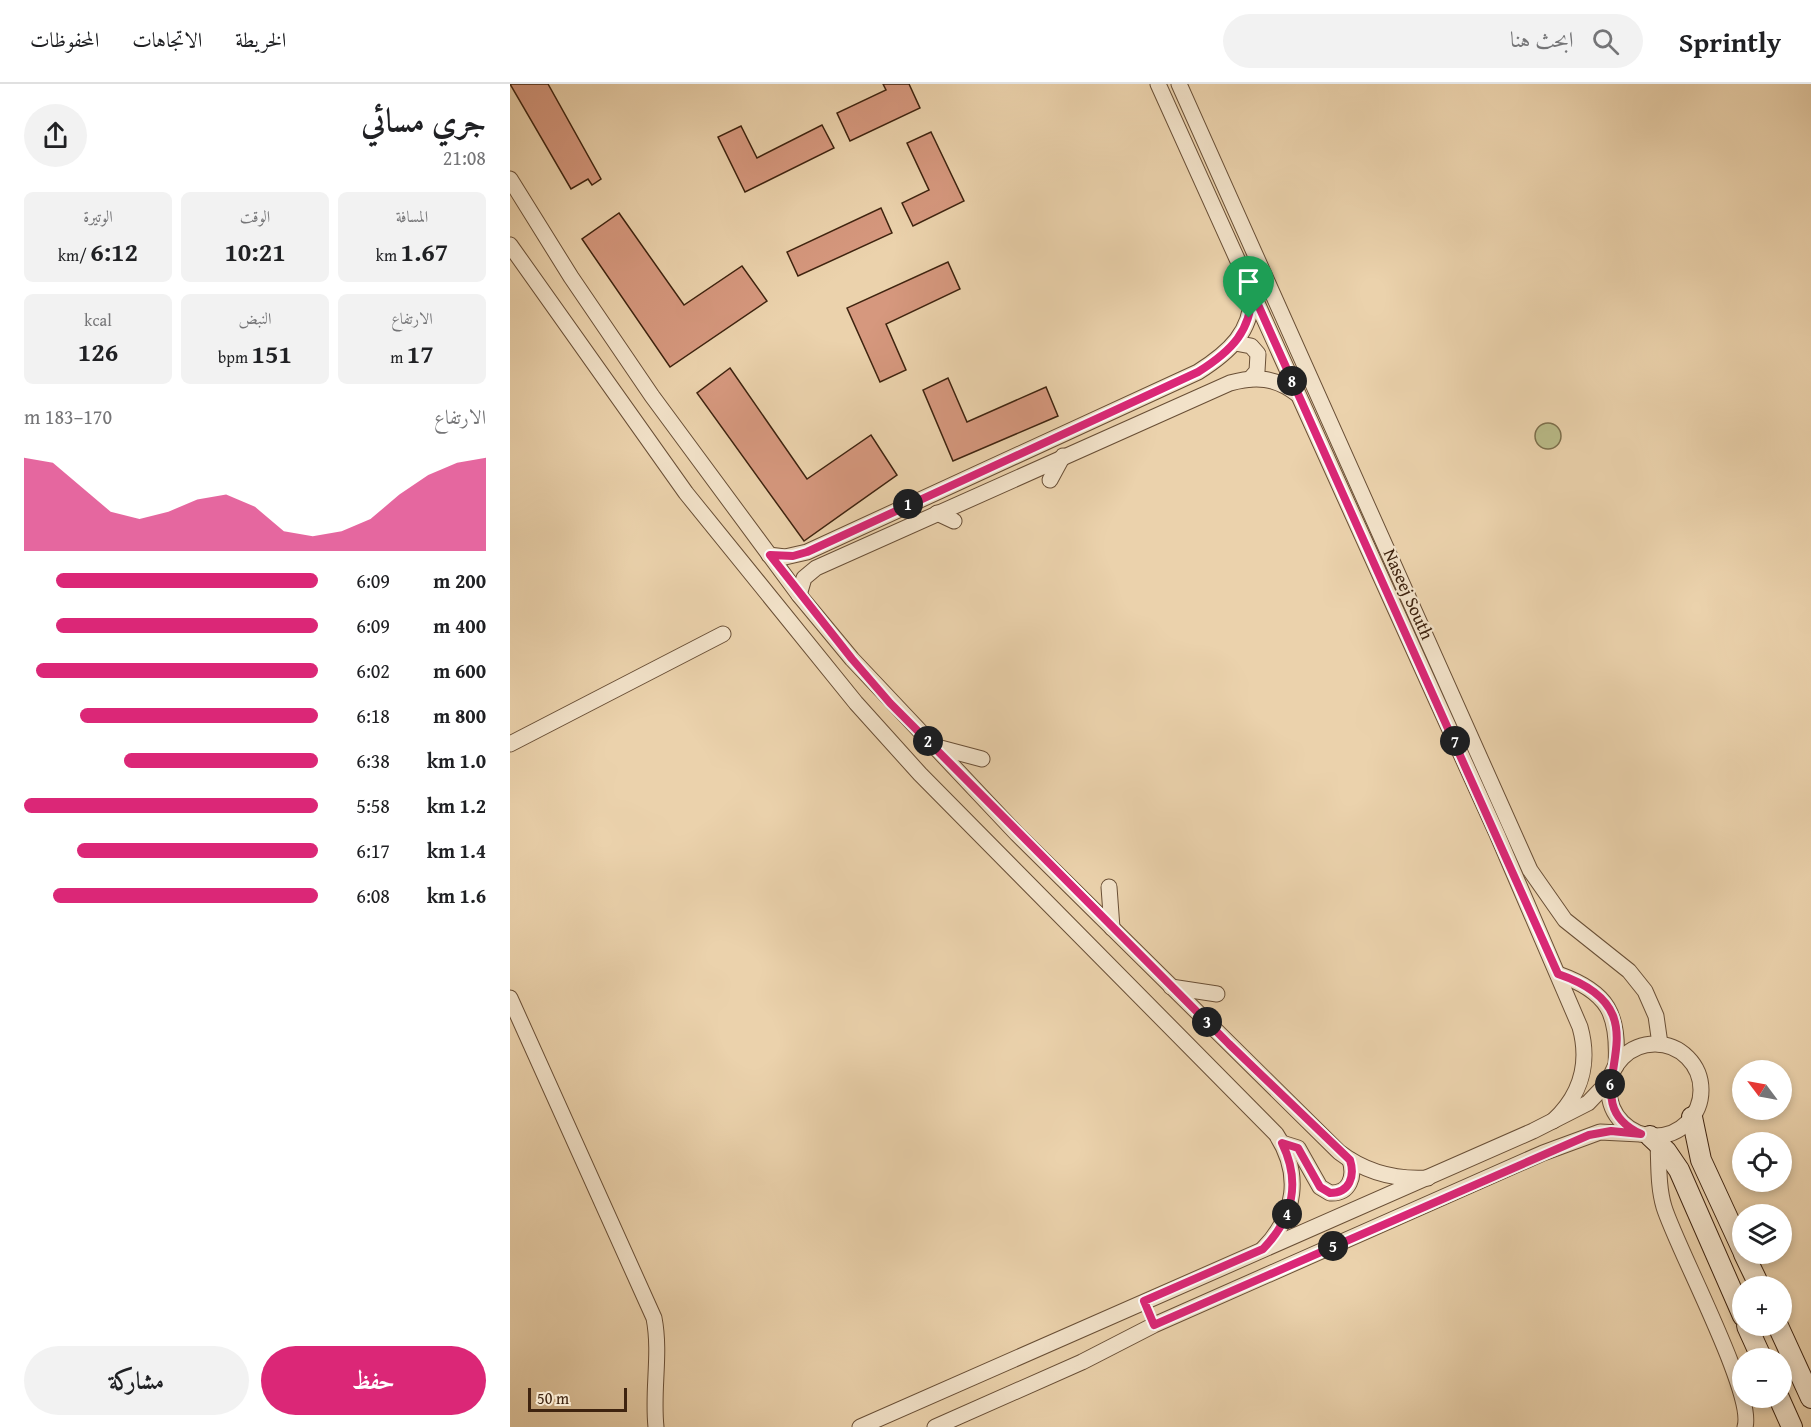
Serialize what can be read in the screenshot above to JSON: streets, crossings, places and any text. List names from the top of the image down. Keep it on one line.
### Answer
{"streets":{"street":["Naseej South"]},"scale_bar":"50 m","north":"top left","page":{"header":"Sprintly","search":"ابحث هنا","nav":["الخريطة","الاتجاهات","المحفوظات"],"heading":["جري مسائي","21:08"],"stats":[["المسافة","1.67 km"],["الوقت","10:21"],["الوتيرة","6:12 /km"],["الارتفاع","17 m"],["النبض","151 bpm"],["kcal","126"]],"pins":["8","1","2","7","3","6","4","5"],"chart":["الارتفاع","170–183 m"],"list":[{"name":"200 m","note":"6:09"},{"name":"400 m","note":"6:09"},{"name":"600 m","note":"6:02"},{"name":"800 m","note":"6:18"},{"name":"1.0 km","note":"6:38"},{"name":"1.2 km","note":"5:58"},{"name":"1.4 km","note":"6:17"},{"name":"1.6 km","note":"6:08"}],"map_buttons":["+","−"],"buttons":["حفظ","مشاركة"],"scale":"50 m"}}
